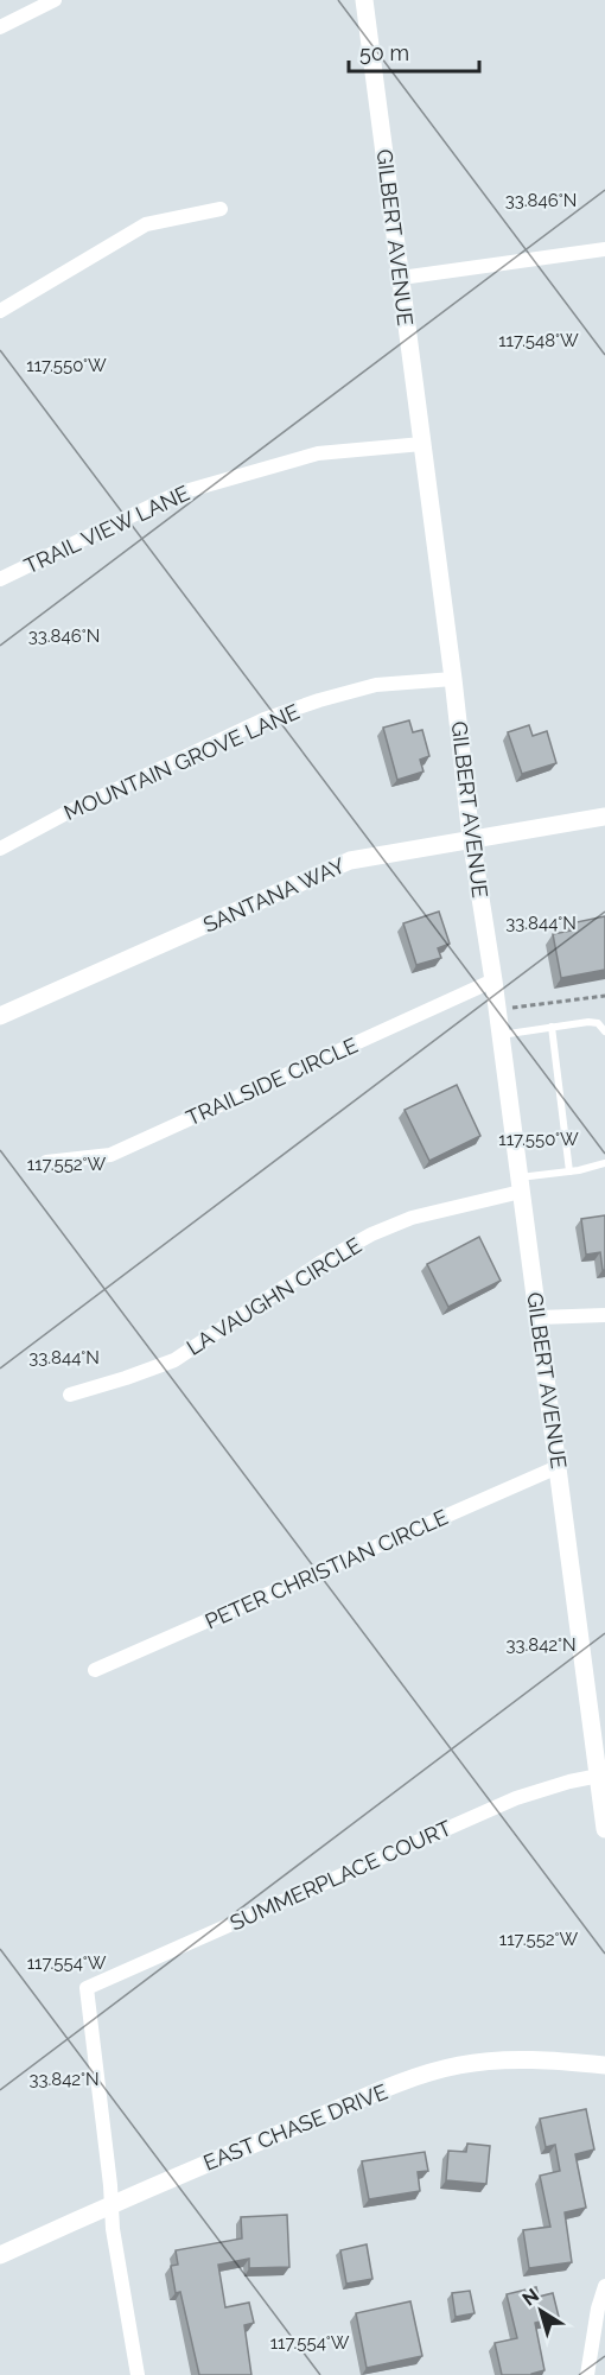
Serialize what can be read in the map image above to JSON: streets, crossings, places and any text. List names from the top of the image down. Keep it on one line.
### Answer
{"streets":{"street":["GILBERT AVENUE","TRAIL VIEW LANE","MOUNTAIN GROVE LANE","SANTANA WAY","TRAILSIDE CIRCLE","LA VAUGHN CIRCLE","PETER CHRISTIAN CIRCLE","SUMMERPLACE COURT","EAST CHASE DRIVE"]},"crossings":[["GILBERT AVENUE","TRAIL VIEW LANE"],["GILBERT AVENUE","MOUNTAIN GROVE LANE"],["GILBERT AVENUE","SANTANA WAY"],["GILBERT AVENUE","TRAILSIDE CIRCLE"],["GILBERT AVENUE","LA VAUGHN CIRCLE"],["GILBERT AVENUE","PETER CHRISTIAN CIRCLE"],["GILBERT AVENUE","SUMMERPLACE COURT"],["SUMMERPLACE COURT","EAST CHASE DRIVE"]],"scale_bar":"50 m","north":"top left","coordinates":["33.846°N","117.548°W","117.550°W","33.844°N","117.552°W","33.842°N","117.554°W"]}
